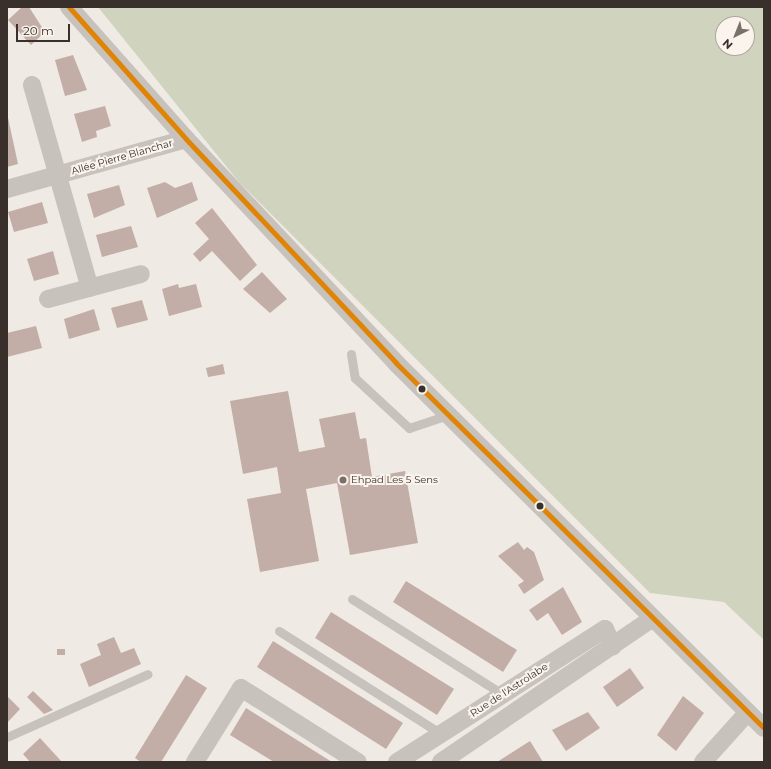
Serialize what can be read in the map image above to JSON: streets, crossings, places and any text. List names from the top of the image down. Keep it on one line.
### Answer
{"streets":{"street":["Allée Pierre Blanchar","Rue de l'Astrolabe"]},"places":["Ehpad Les 5 Sens"],"scale_bar":"20 m","north":"bottom left"}
